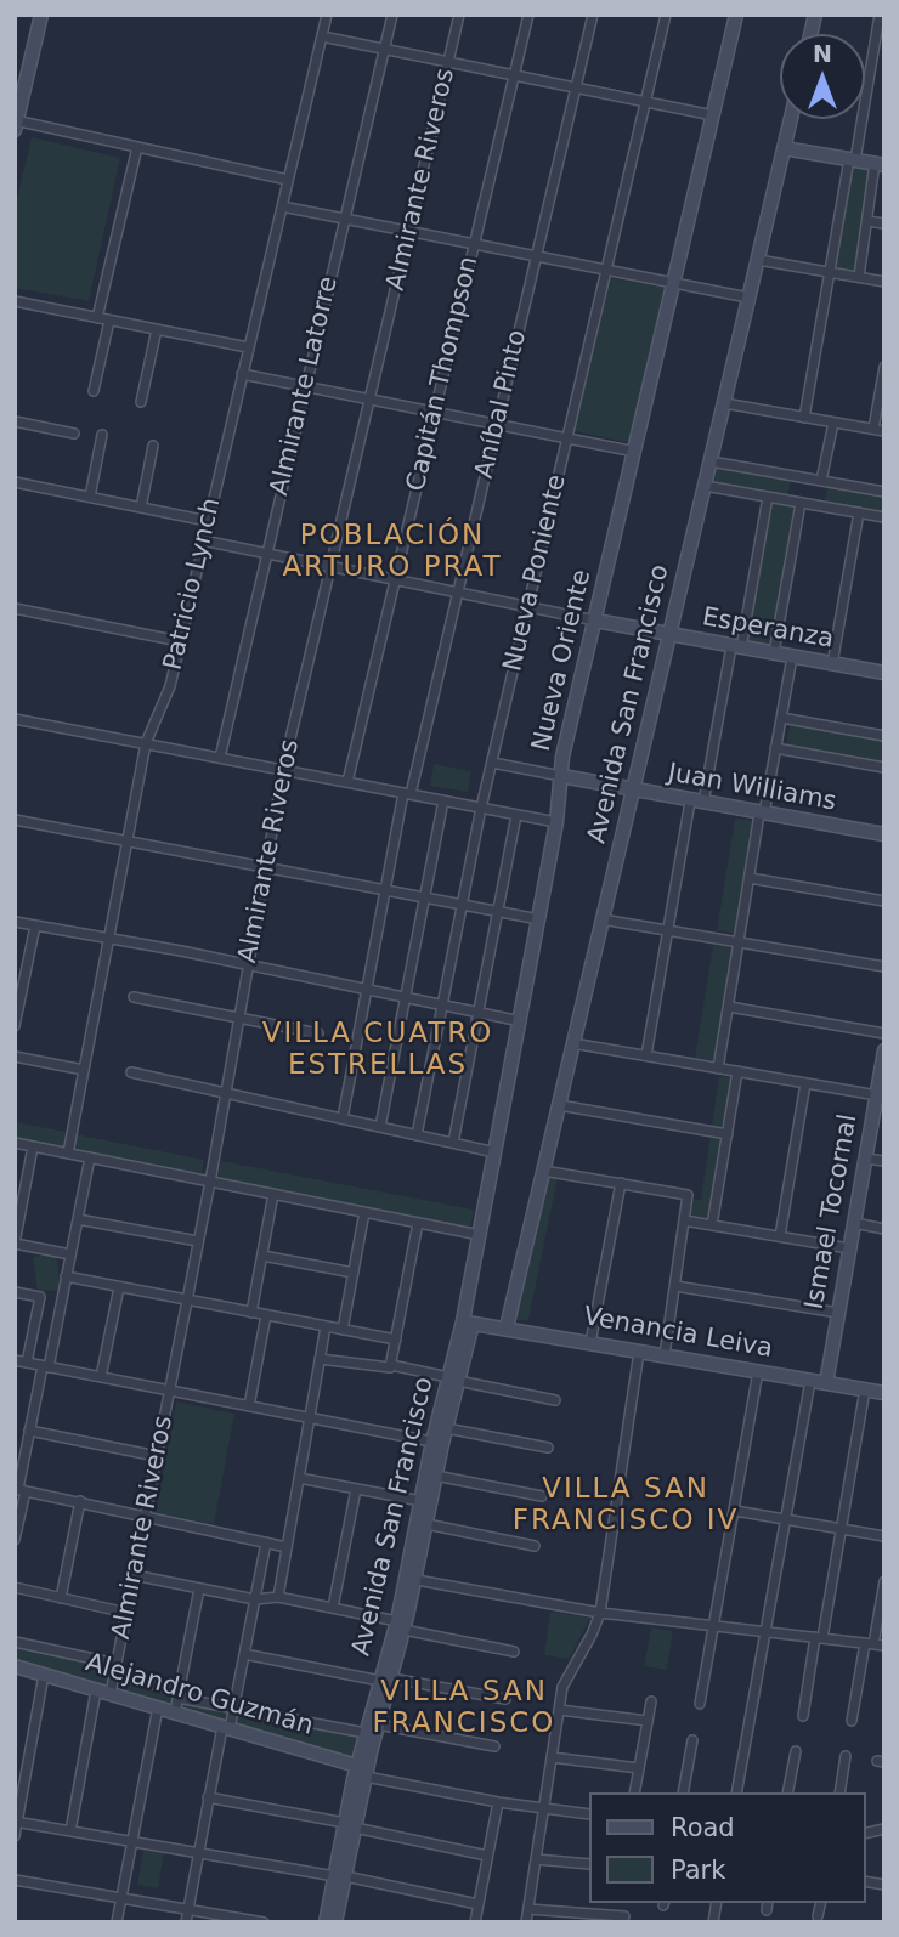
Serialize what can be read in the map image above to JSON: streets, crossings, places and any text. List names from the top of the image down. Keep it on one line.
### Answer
{"streets":{"main road":["Esperanza","Nueva Oriente","Avenida San Francisco","Juan Williams","Ismael Tocornal","Venancia Leiva","Alejandro Guzmán"],"street":["Almirante Riveros","Capitán Thompson","Almirante Latorre","Aníbal Pinto","Nueva Poniente","Patricio Lynch"]},"crossings":[["Almirante Riveros","Alejandro Guzmán"],["Esperanza","Nueva Oriente"],["Esperanza","Avenida San Francisco"],["Nueva Oriente","Avenida San Francisco"],["Nueva Oriente","Juan Williams"],["Nueva Oriente","Venancia Leiva"],["Avenida San Francisco","Juan Williams"],["Avenida San Francisco","Venancia Leiva"],["Avenida San Francisco","Alejandro Guzmán"],["Ismael Tocornal","Venancia Leiva"]],"districts":["POBLACIÓN ARTURO PRAT","VILLA CUATRO ESTRELLAS","VILLA SAN FRANCISCO IV","VILLA SAN FRANCISCO"],"legend":["Road","Park"],"north":"top"}
